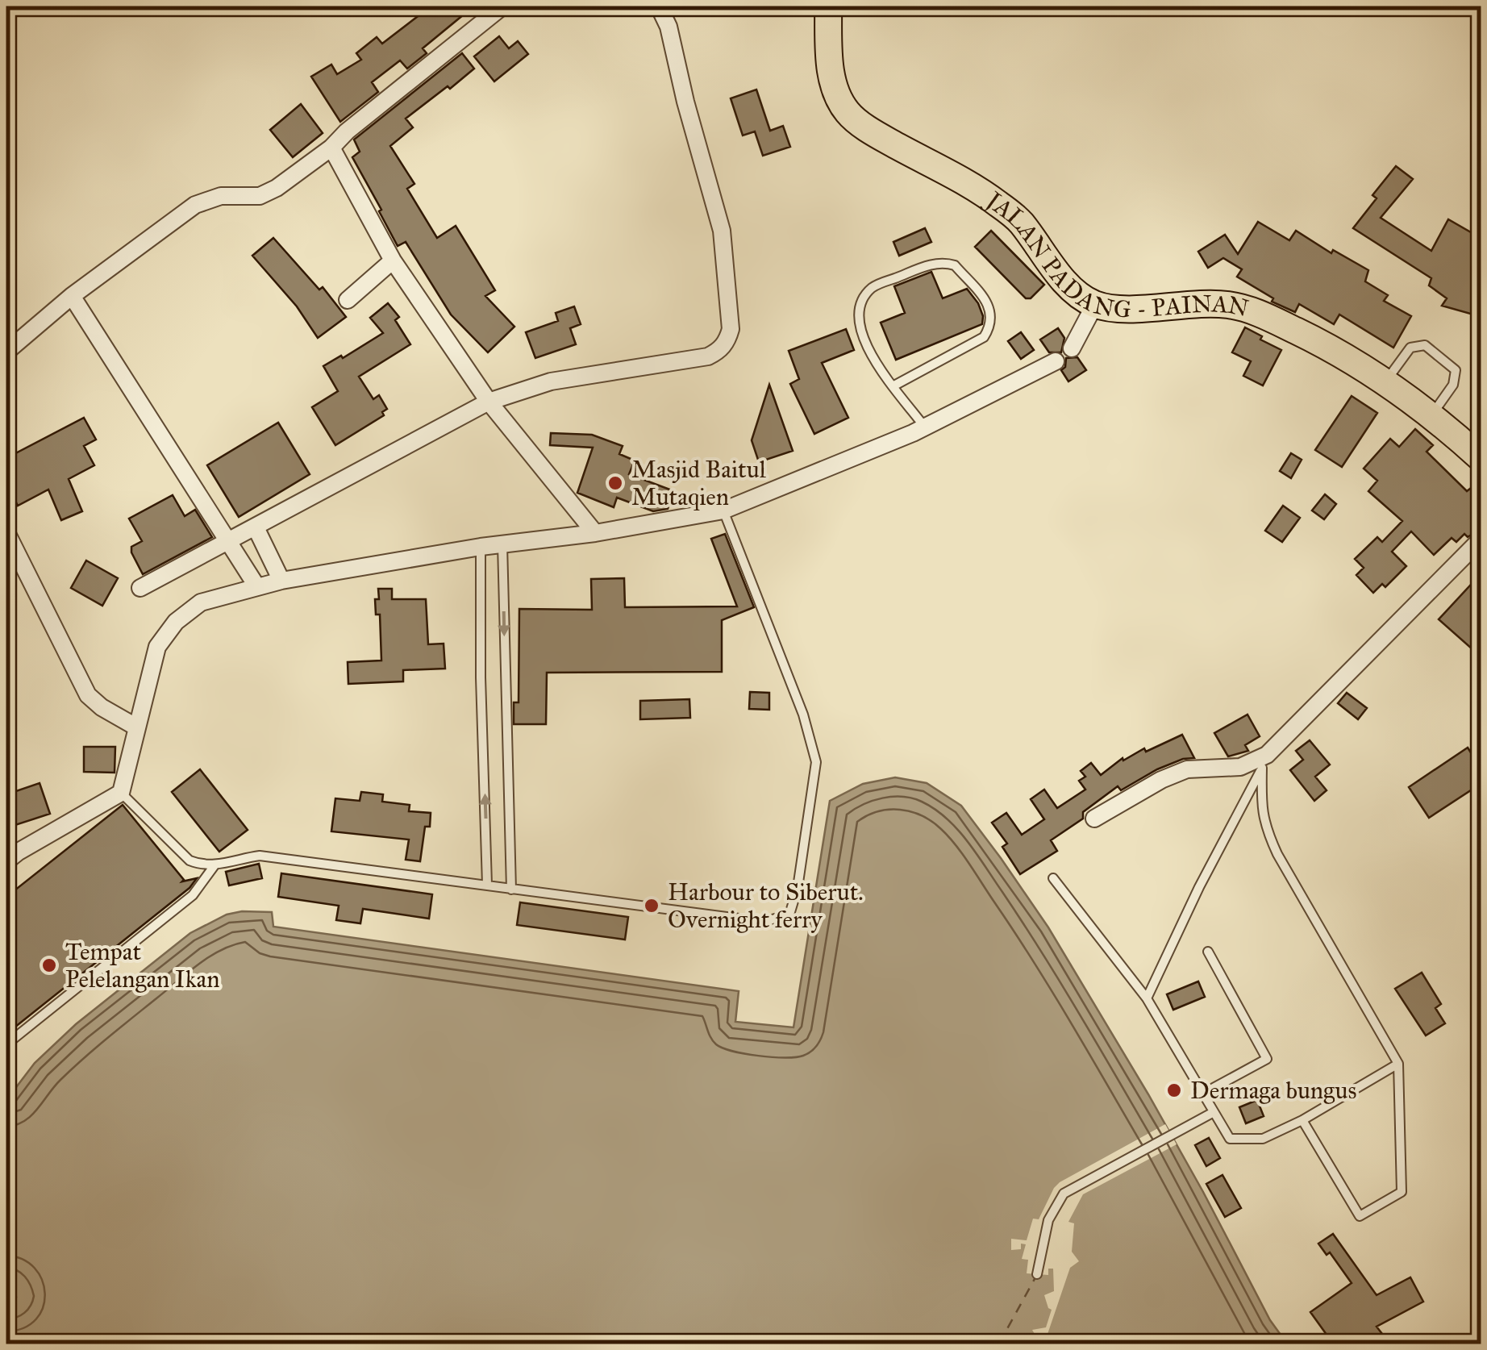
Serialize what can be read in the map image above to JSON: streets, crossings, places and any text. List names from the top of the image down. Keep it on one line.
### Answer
{"streets":{"highway":["JALAN PADANG - PAINAN"]},"places":["Masjid Baitul Mutaqien","Harbour to Siberut. Overnight ferry","Tempat Pelelangan Ikan","Dermaga bungus"]}
